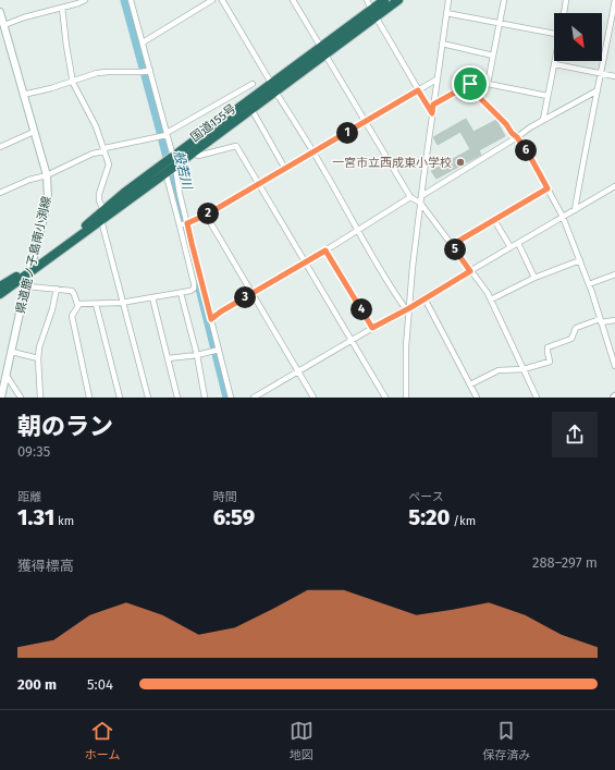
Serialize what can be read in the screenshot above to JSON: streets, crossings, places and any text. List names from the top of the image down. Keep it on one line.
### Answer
{"streets":{"highway":["国道155号"],"main road":["県道鹿ノ子島南小渕線"]},"crossings":[["国道155号","県道鹿ノ子島南小渕線"]],"water":["般若川"],"places":["一宮市立西成東小学校"],"north":"bottom right","page":{"pins":["1","6","2","5","3","4"],"heading":["朝のラン","09:35"],"stats":[["距離","1.31 km"],["時間","6:59"],["ペース","5:20 /km"]],"chart":["獲得標高","288–297 m"],"list":[{"name":"200 m","note":"5:04"}],"tabs":["ホーム","地図","保存済み"]}}
